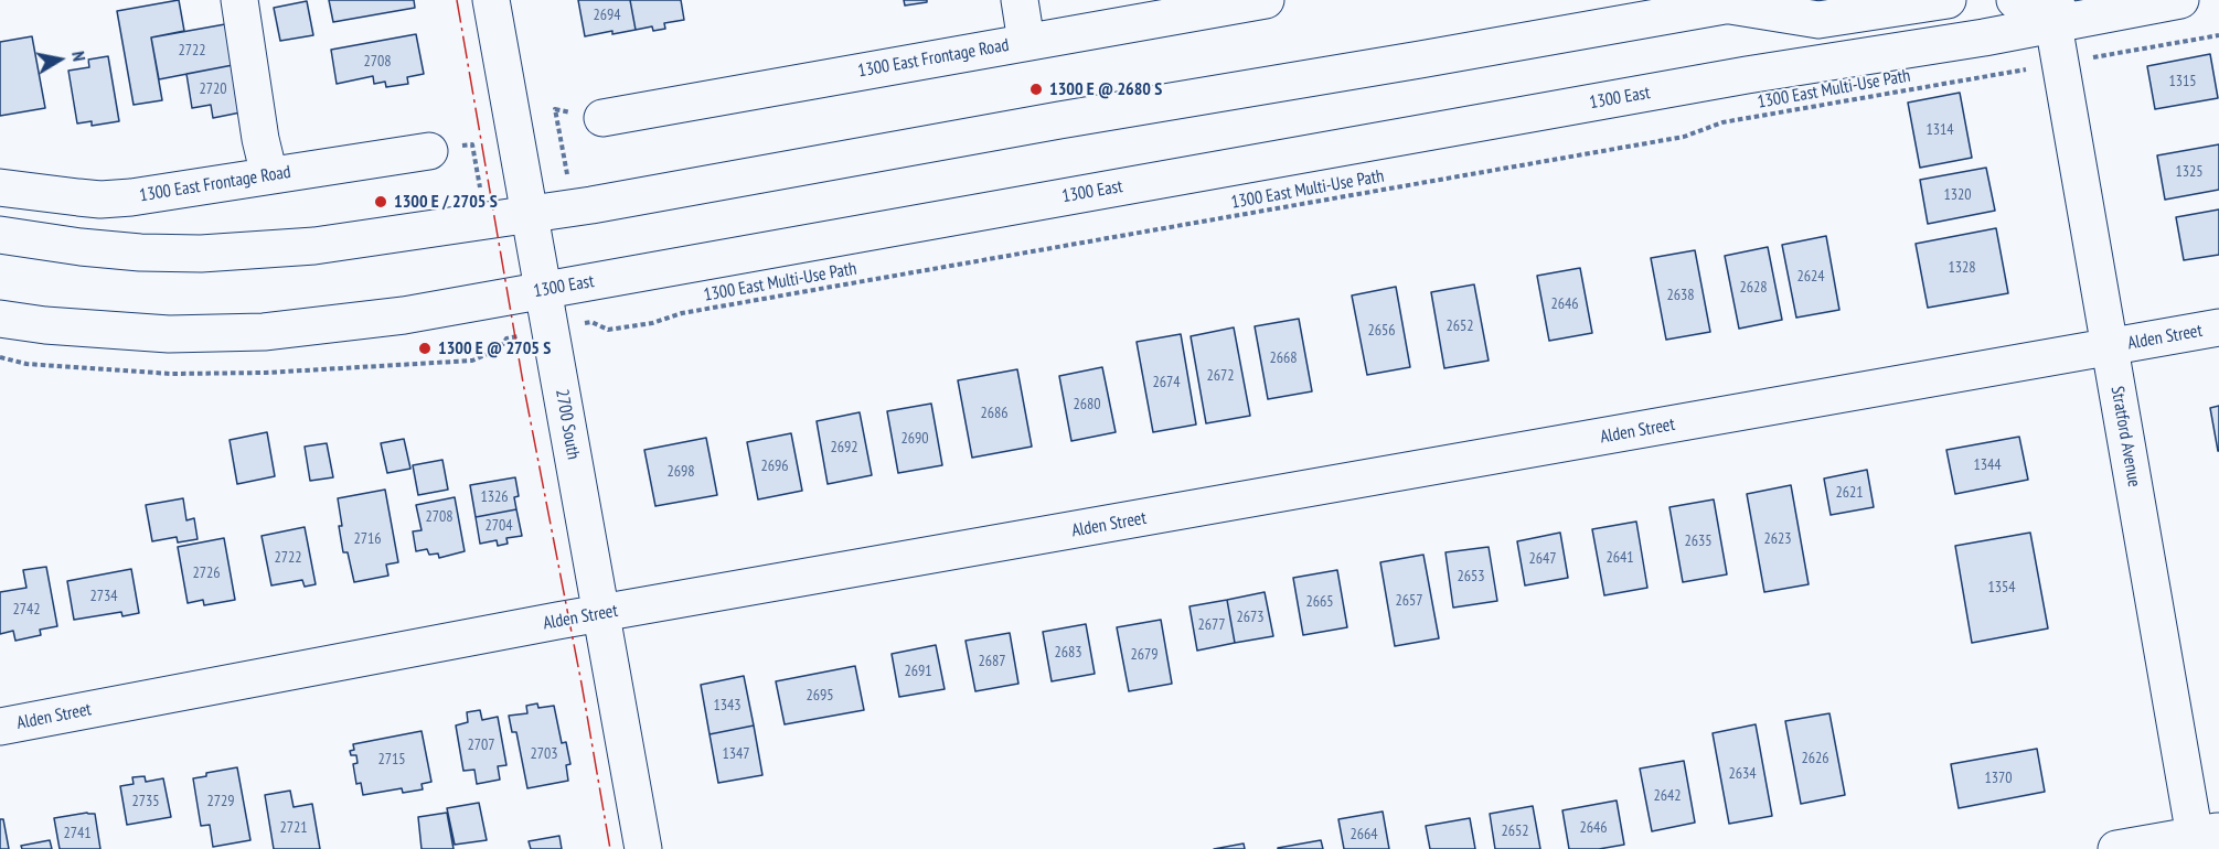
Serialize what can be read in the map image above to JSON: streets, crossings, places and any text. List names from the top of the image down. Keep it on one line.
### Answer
{"streets":{"street":["1300 East Frontage Road","1300 East","Alden Street","2700 South","Stratford Avenue"],"path":["1300 East Multi-Use Path"]},"crossings":[["1300 East","2700 South"],["1300 East","Stratford Avenue"],["Alden Street","2700 South"],["Alden Street","Stratford Avenue"]],"places":["1300 E @ 2680 S","1300 E / 2705 S","1300 E @ 2705 S"],"house_numbers":["2694","2722","2708","1315","2720","1314","1325","1320","1328","2624","2628","2638","2646","2652","2656","2668","2672","2674","2680","2686","2690","2692","1344","2696","2698","2621","1326","2708","2704","2716","2623","2635","2722","2641","2647","2726","2653","1354","2734","2657","2665","2742","2673","2677","2683","2679","2687","2691","2695","1343","2707","2703","1347","2626","2715","2634","1370","2642","2735","2729","2721","2646","2652","2741","2664"],"north":"right"}
